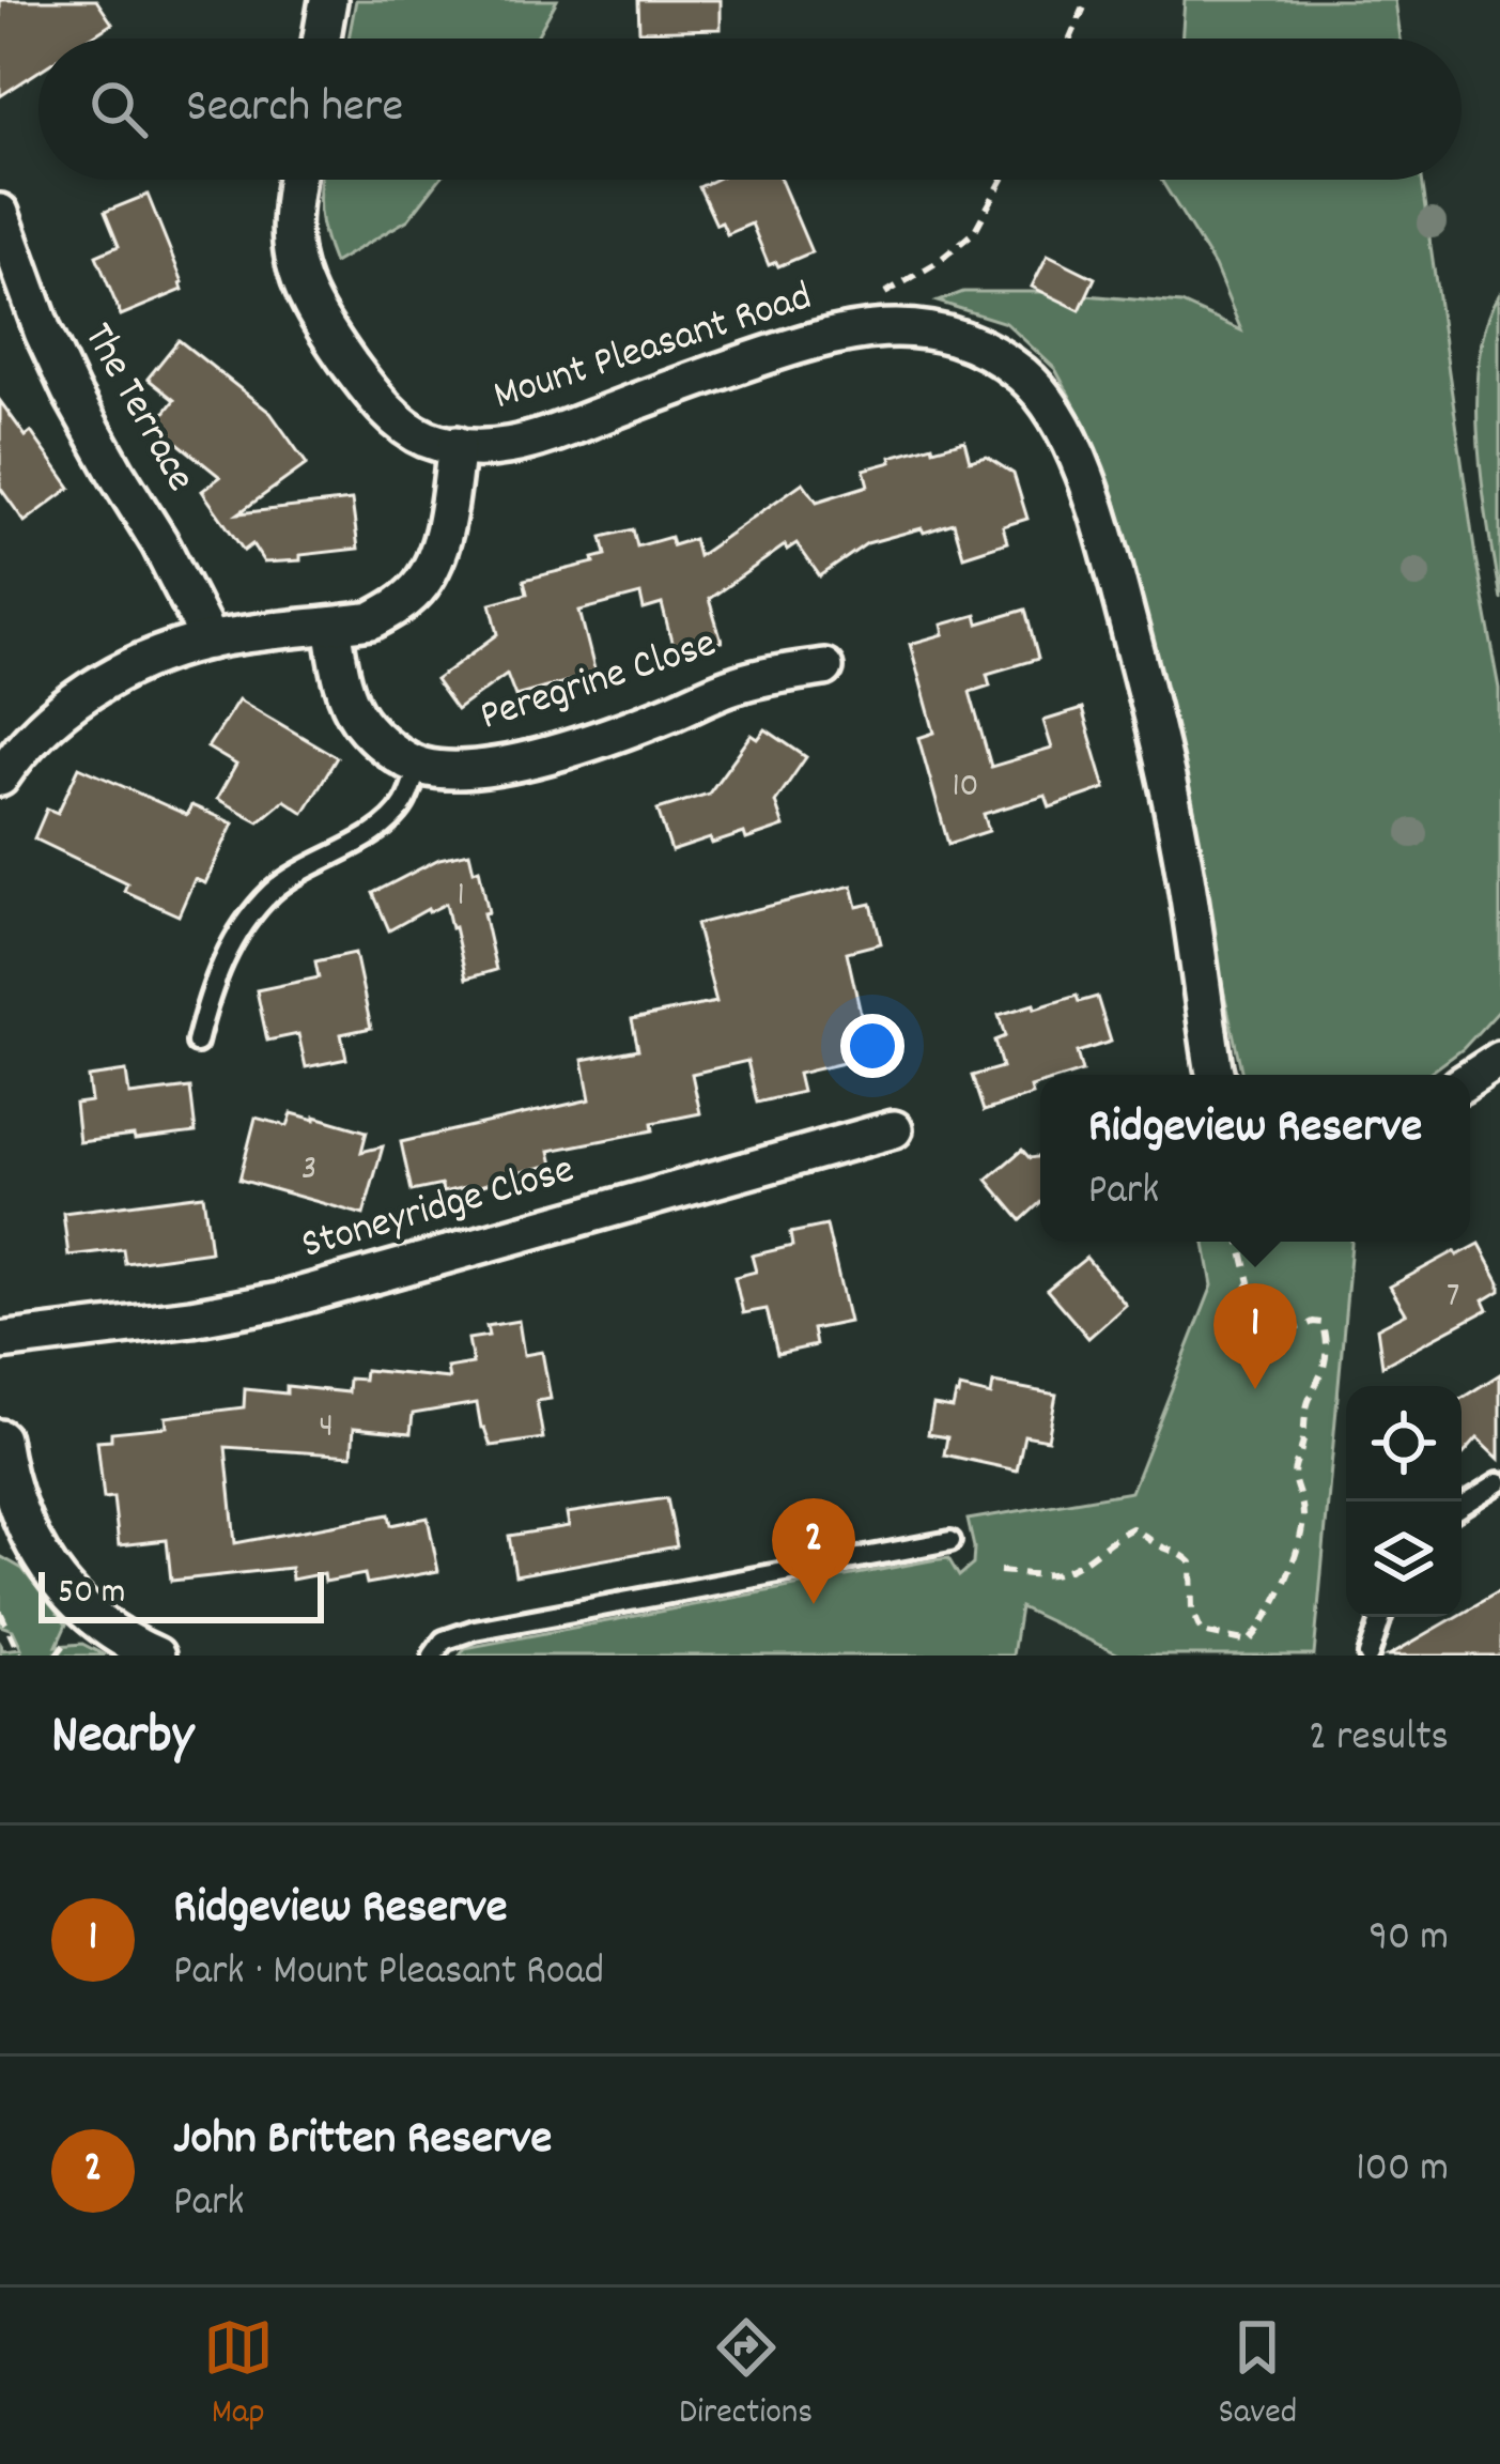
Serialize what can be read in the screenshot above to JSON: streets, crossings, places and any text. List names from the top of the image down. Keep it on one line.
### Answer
{"streets":{"street":["Mount Pleasant Road","The Terrace","Peregrine Close","Stoneyridge Close"]},"house_numbers":["10","1","3","7","4"],"scale_bar":"50 m","page":{"search":"Search here","popup":["Ridgeview Reserve","Park"],"pins":["1","2"],"scale":"50 m","heading":["Nearby","2 results"],"list":[{"mark":"1","name":"Ridgeview Reserve","note":"Park · Mount Pleasant Road","value":"90 m"},{"mark":"2","name":"John Britten Reserve","note":"Park","value":"100 m"}],"nav":["Map","Directions","Saved"]}}
